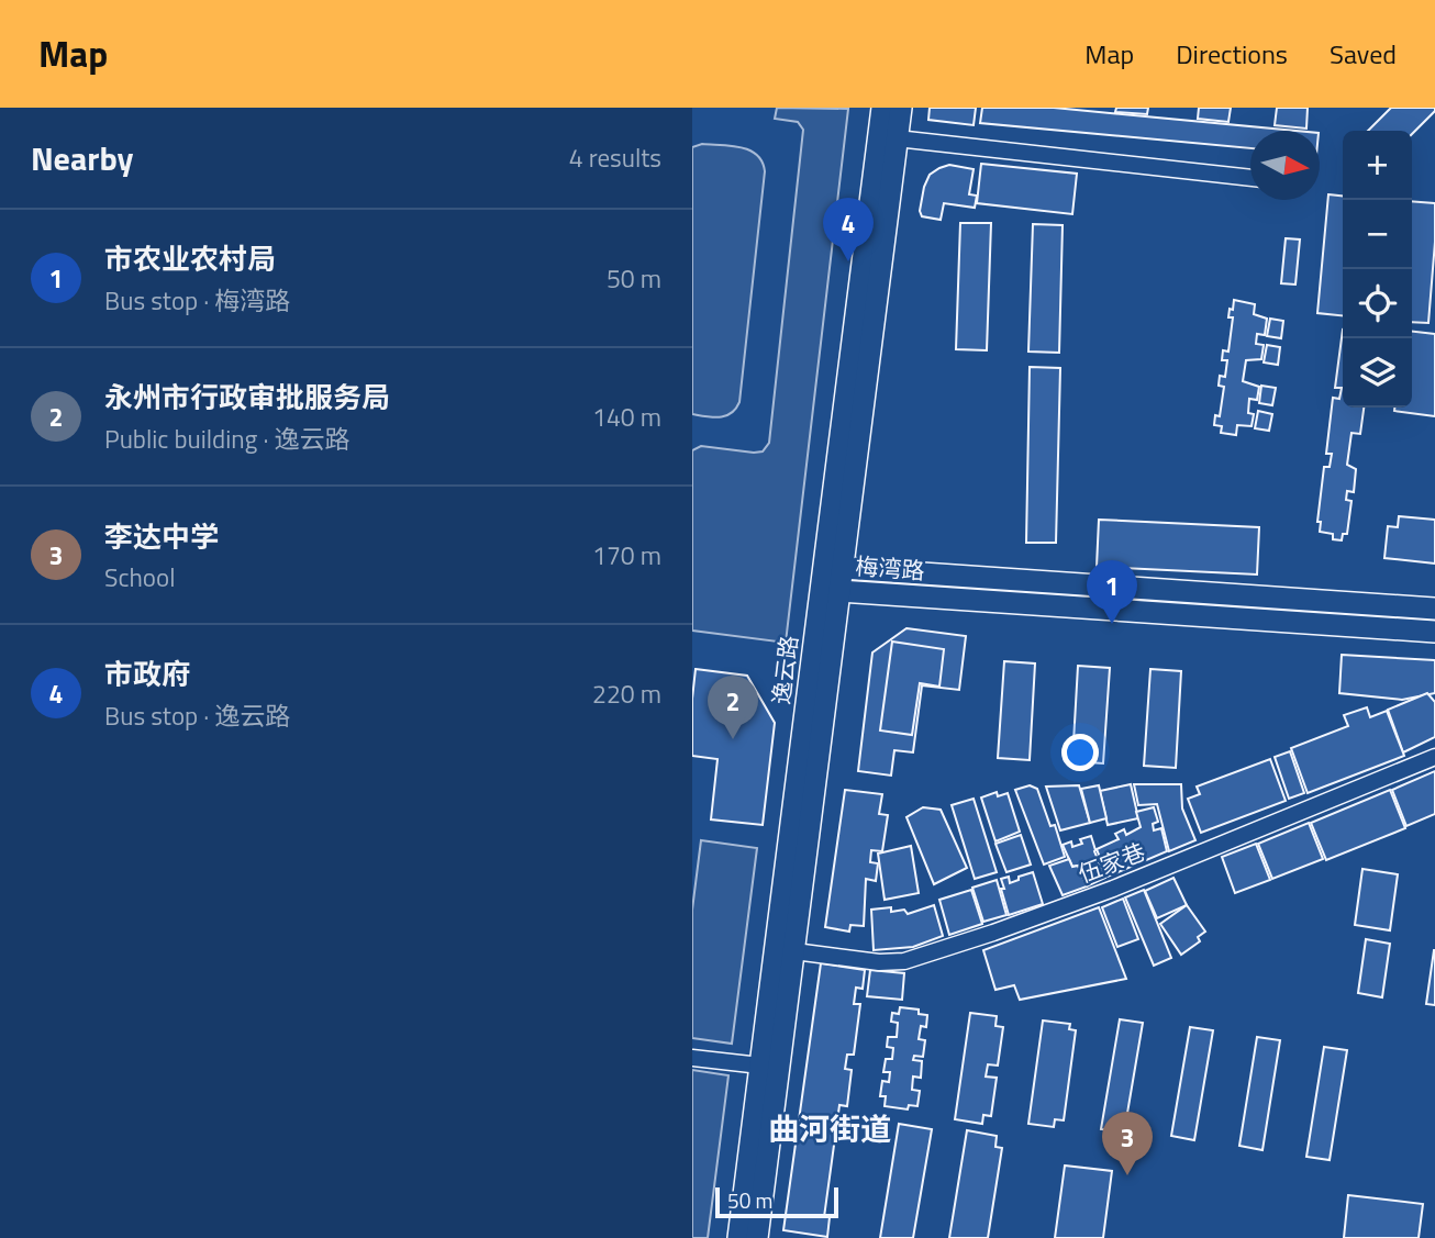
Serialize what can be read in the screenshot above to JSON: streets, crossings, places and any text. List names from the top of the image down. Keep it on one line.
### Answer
{"streets":{"street":["梅湾路","逸云路","伍家巷"]},"crossings":[["梅湾路","逸云路"],["逸云路","伍家巷"]],"districts":["曲河街道"],"scale_bar":"50 m","north":"right","page":{"header":"Map","nav":["Map","Directions","Saved"],"heading":["Nearby","4 results"],"map_buttons":["+","−"],"pins":["4","1","2","3"],"list":[{"mark":"1","name":"市农业农村局","note":"Bus stop · 梅湾路","value":"50 m"},{"mark":"2","name":"永州市行政审批服务局","note":"Public building · 逸云路","value":"140 m"},{"mark":"3","name":"李达中学","note":"School","value":"170 m"},{"mark":"4","name":"市政府","note":"Bus stop · 逸云路","value":"220 m"}],"scale":"50 m"}}
